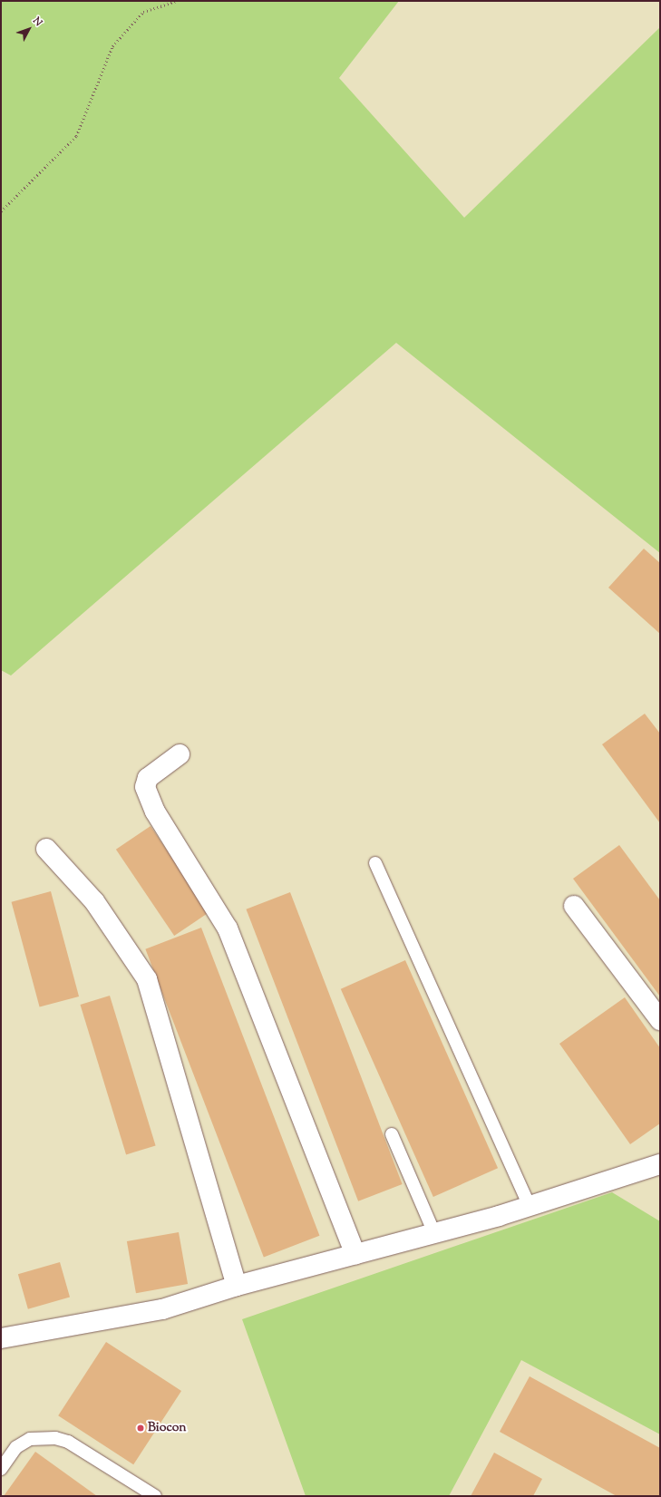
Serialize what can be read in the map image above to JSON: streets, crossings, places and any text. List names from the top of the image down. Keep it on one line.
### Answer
{"places":["Biocon"],"north":"top right"}
